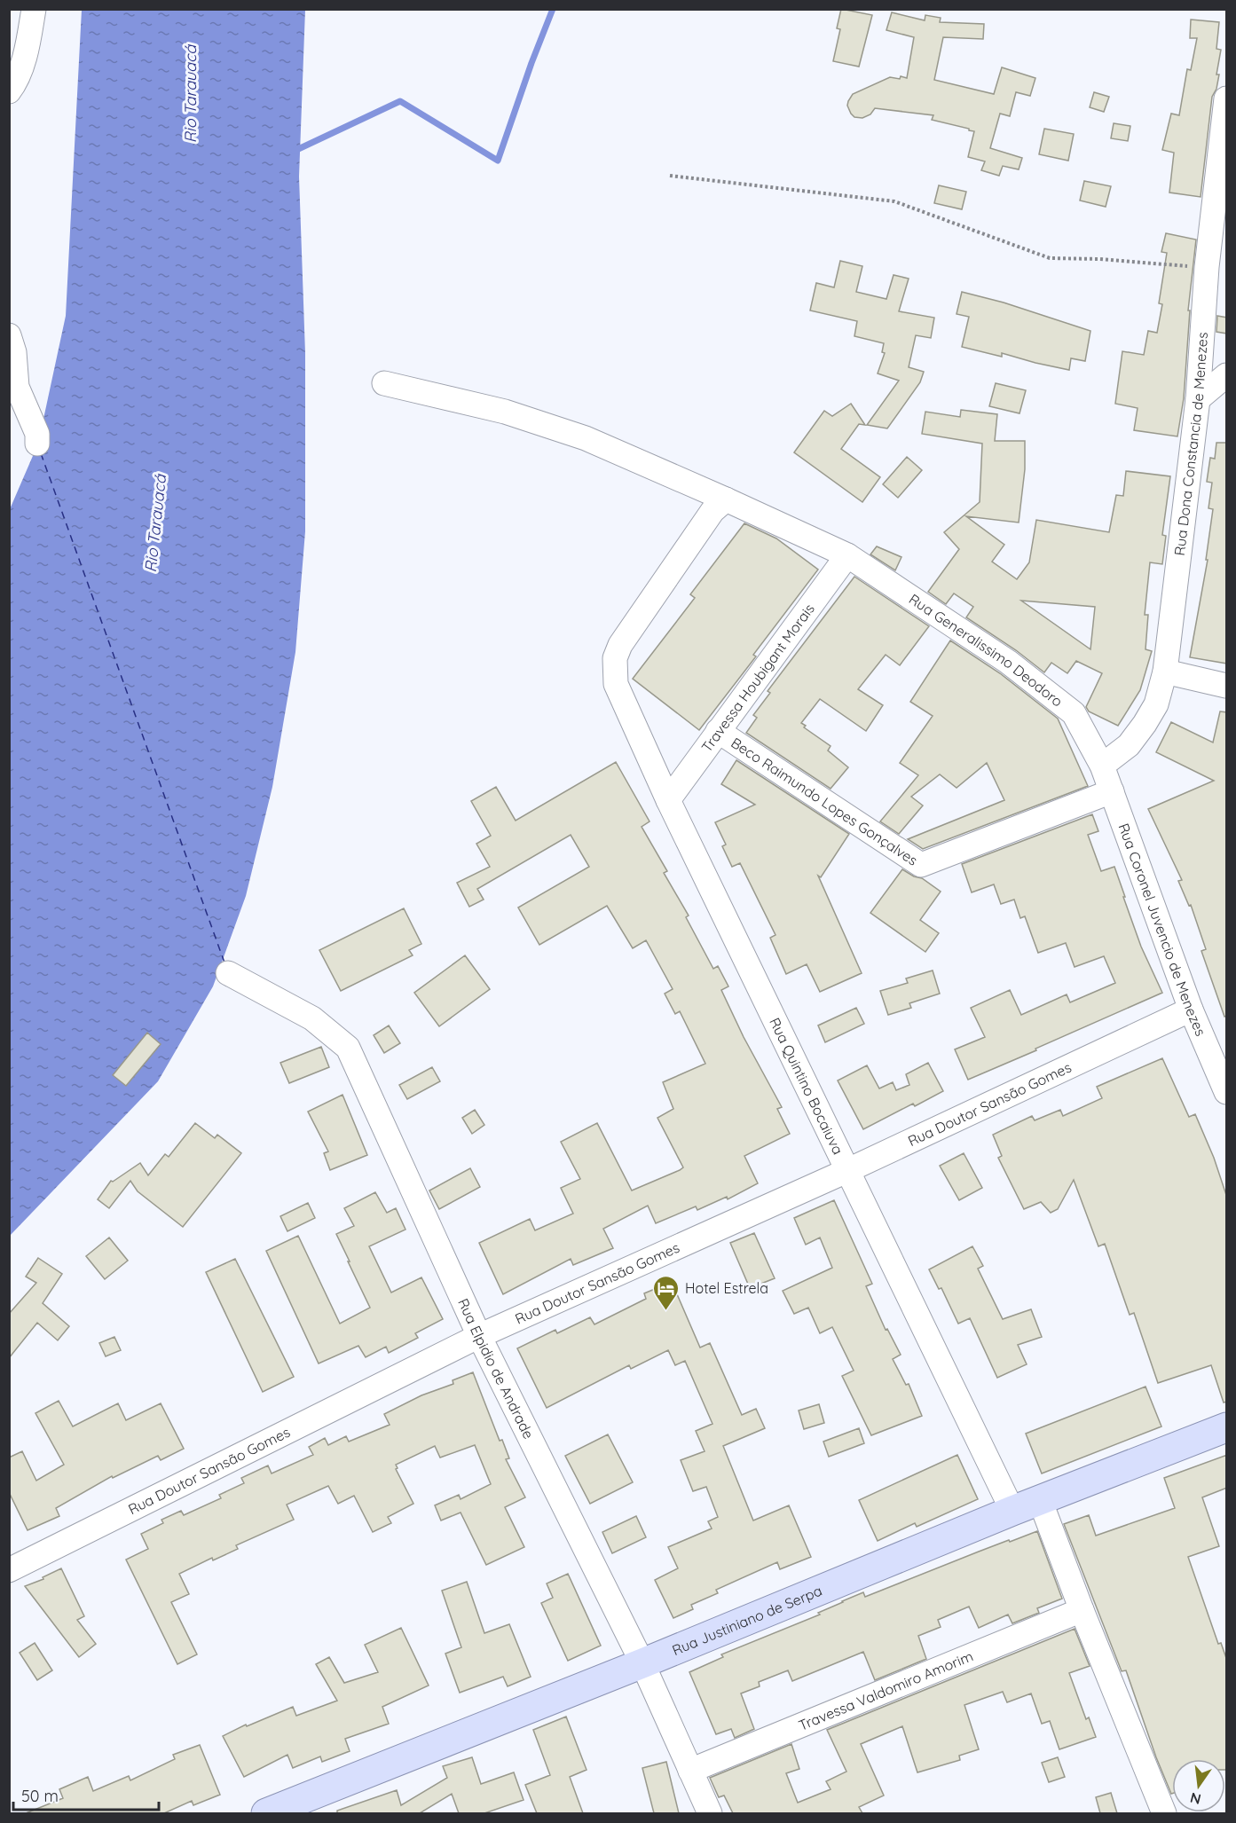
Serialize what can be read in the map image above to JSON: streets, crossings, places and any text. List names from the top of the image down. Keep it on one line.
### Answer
{"streets":{"main road":["Rua Justiniano de Serpa"],"street":["Rua Dona Constancia de Menezes","Rua Generalissimo Deodoro","Travessa Houbigant Morais","Beco Raimundo Lopes Gonçalves","Rua Coronel Juvencio de Menezes","Rua Quintino Bocaiuva","Rua Doutor Sansão Gomes","Rua Elpidio de Andrade","Travessa Valdomiro Amorim"]},"crossings":[["Rua Dona Constancia de Menezes","Rua Generalissimo Deodoro"],["Rua Dona Constancia de Menezes","Rua Coronel Juvencio de Menezes"],["Rua Generalissimo Deodoro","Travessa Houbigant Morais"],["Rua Generalissimo Deodoro","Rua Coronel Juvencio de Menezes"],["Rua Generalissimo Deodoro","Rua Quintino Bocaiuva"],["Travessa Houbigant Morais","Beco Raimundo Lopes Gonçalves"],["Travessa Houbigant Morais","Rua Quintino Bocaiuva"],["Beco Raimundo Lopes Gonçalves","Rua Coronel Juvencio de Menezes"],["Rua Coronel Juvencio de Menezes","Rua Doutor Sansão Gomes"],["Rua Quintino Bocaiuva","Rua Doutor Sansão Gomes"],["Rua Quintino Bocaiuva","Rua Justiniano de Serpa"],["Rua Doutor Sansão Gomes","Rua Elpidio de Andrade"],["Rua Elpidio de Andrade","Rua Justiniano de Serpa"],["Rua Elpidio de Andrade","Travessa Valdomiro Amorim"]],"water":["Rio Tarauacá"],"places":{"hotel":["Hotel Estrela"]},"scale_bar":"50 m","north":"bottom"}
